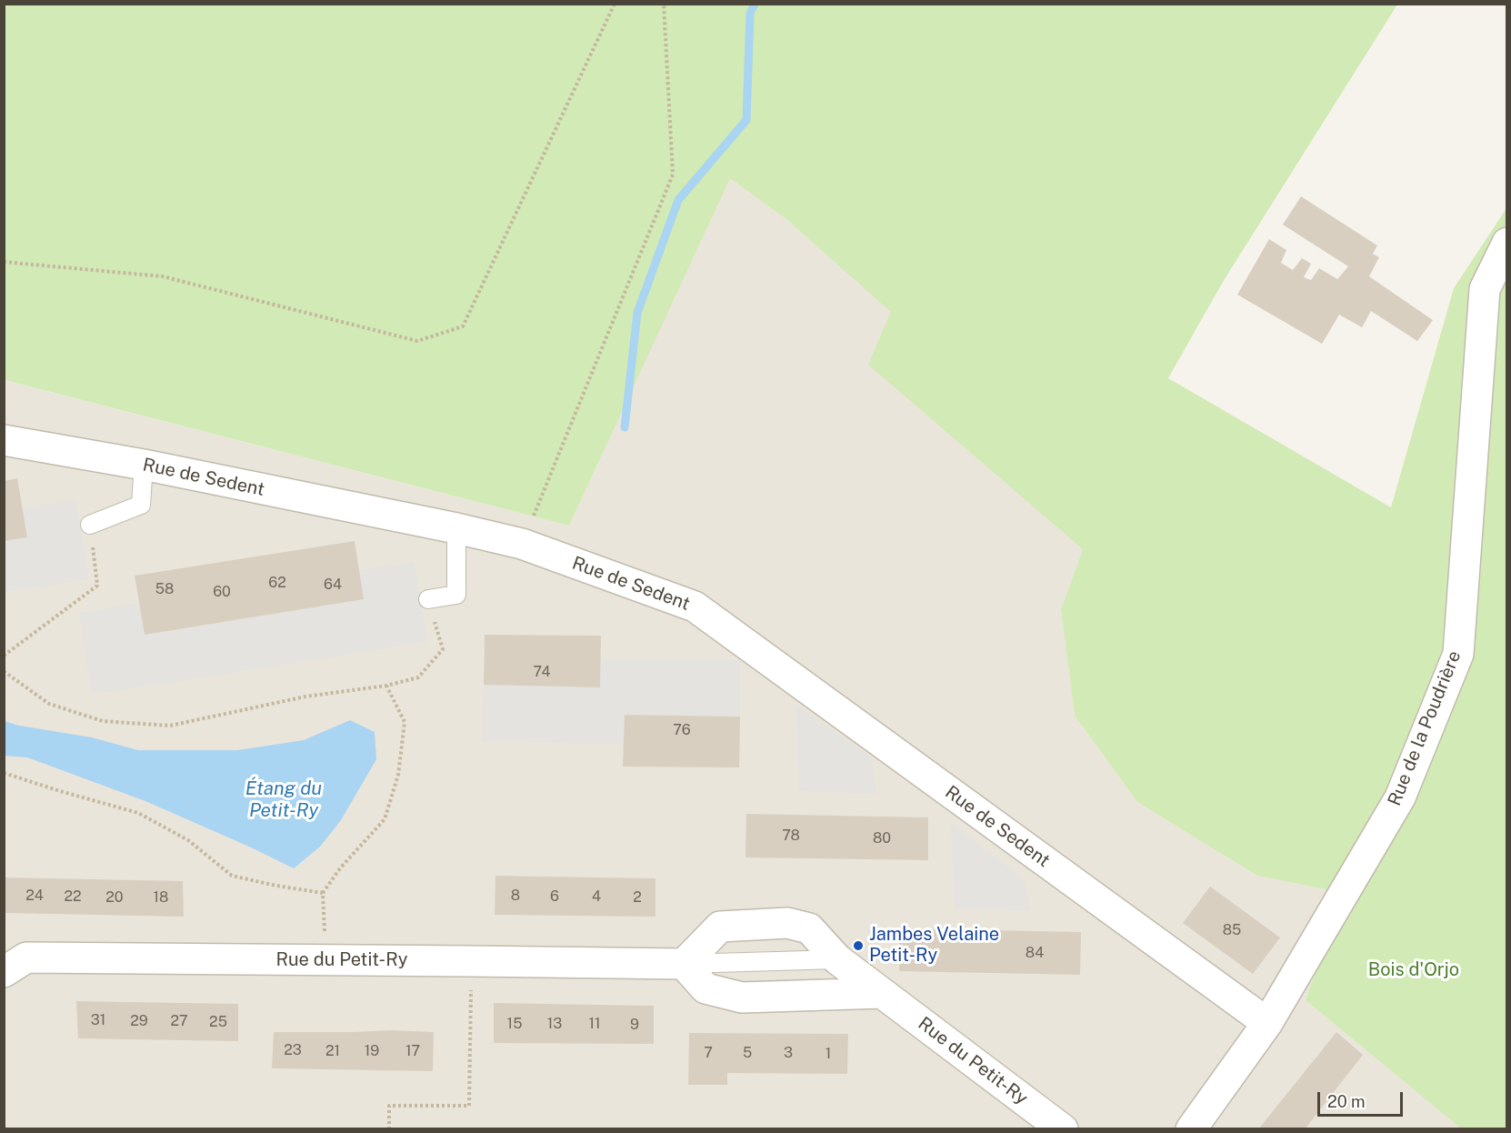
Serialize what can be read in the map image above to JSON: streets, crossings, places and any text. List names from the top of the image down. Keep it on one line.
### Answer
{"streets":{"street":["Rue de Sedent","Rue de la Poudrière","Rue du Petit-Ry"]},"crossings":[["Rue de Sedent","Rue de la Poudrière"]],"water":["Étang du Petit-Ry"],"parks":["Bois d'Orjo"],"places":["Jambes Velaine Petit-Ry"],"house_numbers":["62","64","58","60","74","76","78","80","24","8","22","6","4","20","18","2","85","84","31","29","27","25","15","13","11","9","23","21","19","17","7","5","3","1"],"scale_bar":"20 m"}
